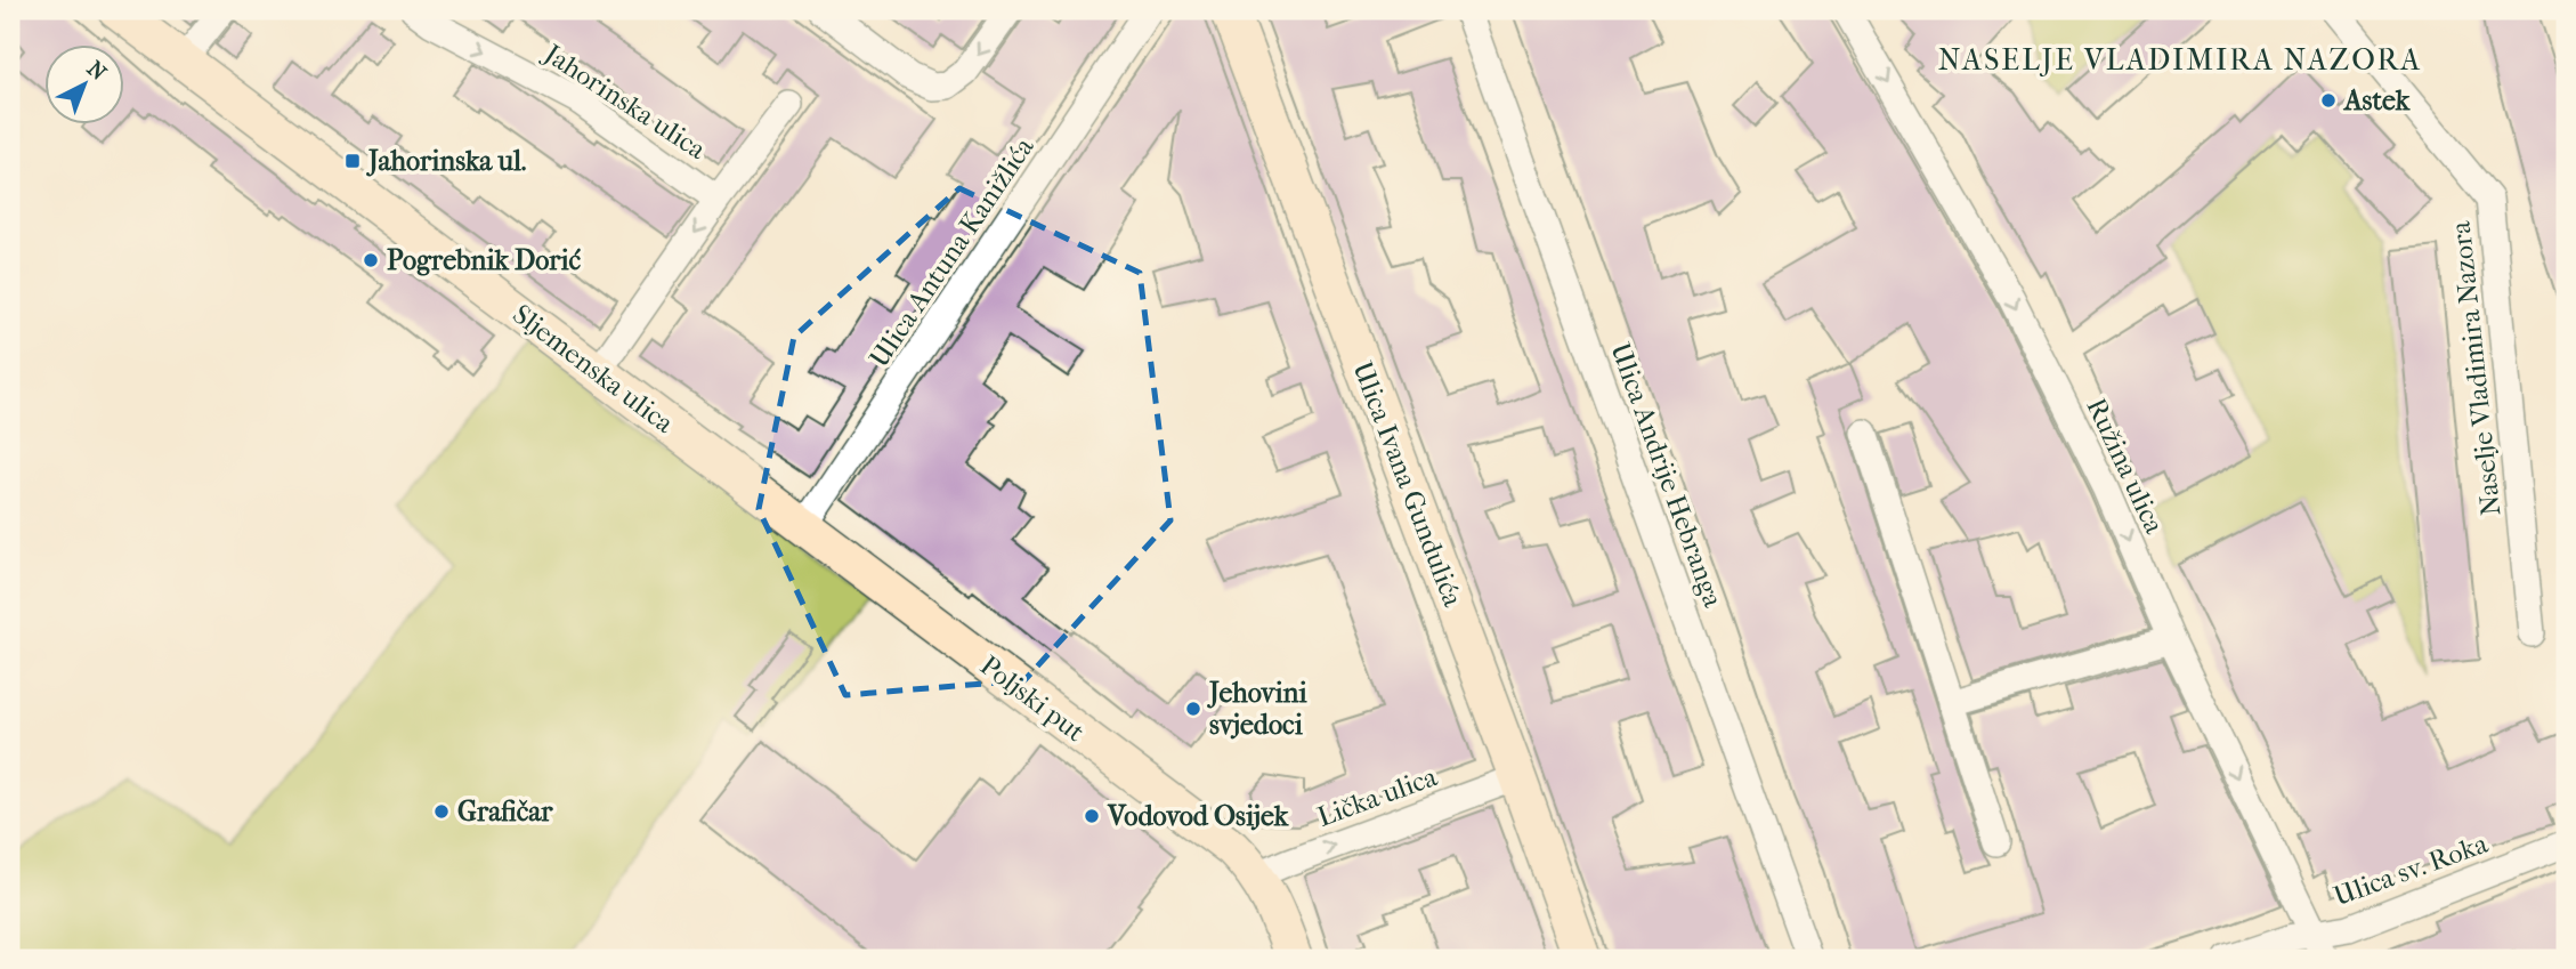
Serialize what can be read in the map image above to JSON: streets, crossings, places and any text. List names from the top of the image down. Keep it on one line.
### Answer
{"streets":{"street":["Jahorinska ulica","Ulica Antuna Kanižlića","Sljemenska ulica","Naselje Vladimira Nazora","Ružina ulica","Ulica Andrije Hebranga","Ulica Ivana Gundulića","Poljski put","Lička ulica","Ulica sv. Roka"]},"crossings":[["Jahorinska ulica","Sljemenska ulica"],["Ulica Antuna Kanižlića","Sljemenska ulica"],["Ulica Antuna Kanižlića","Poljski put"],["Sljemenska ulica","Poljski put"],["Ružina ulica","Ulica sv. Roka"],["Ulica Ivana Gundulića","Lička ulica"],["Poljski put","Lička ulica"]],"one_way":["Lička ulica"],"districts":["NASELJE VLADIMIRA NAZORA"],"places":{"other":["Astek","Pogrebnik Dorić","Jehovini svjedoci","Grafičar","Vodovod Osijek"],"transit":["Jahorinska ul."]},"north":"top right"}
